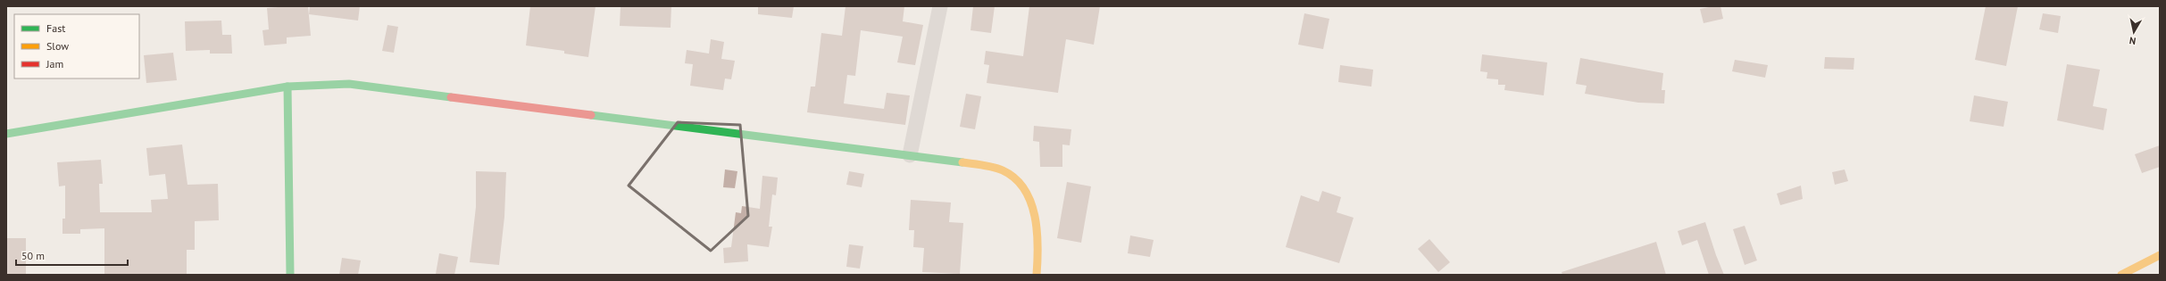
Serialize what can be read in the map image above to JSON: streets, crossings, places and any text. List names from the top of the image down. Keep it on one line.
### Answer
{"legend":["Fast","Slow","Jam"],"scale_bar":"50 m","north":"bottom"}
